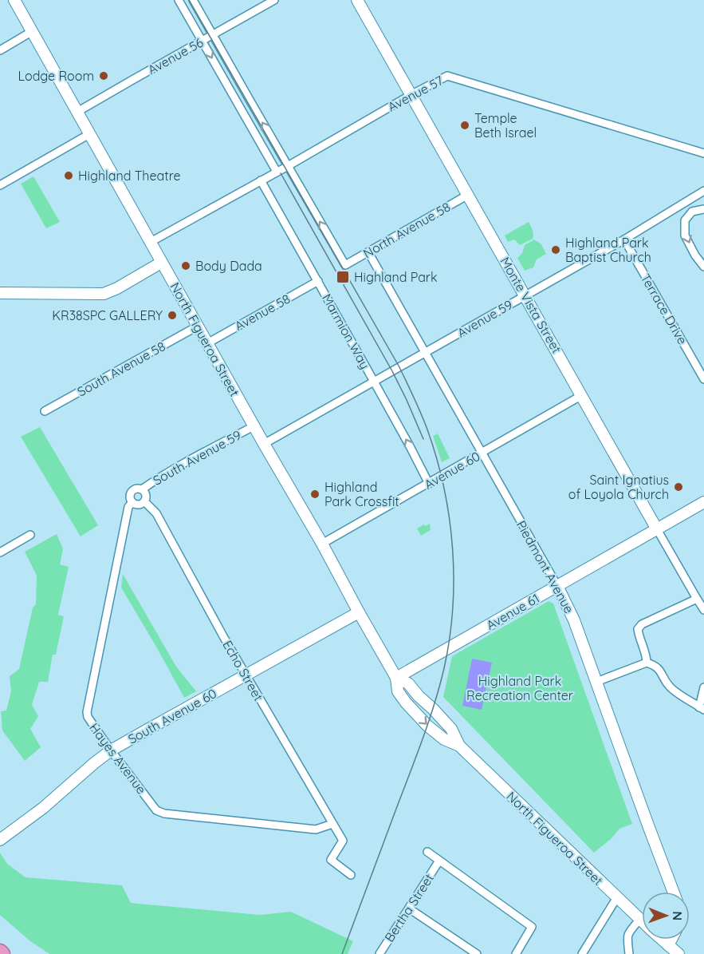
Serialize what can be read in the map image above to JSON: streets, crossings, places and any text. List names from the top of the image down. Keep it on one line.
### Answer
{"streets":{"street":["Avenue 56","Avenue 57","North Avenue 58","Monte Vista Street","Terrace Drive","Avenue 58","Avenue 59","Marmion Way","North Figueroa Street","South Avenue 58","South Avenue 59","Avenue 60","Piedmont Avenue","Avenue 61","Echo Street","South Avenue 60","Hayes Avenue","Bertha Street"]},"crossings":[["Avenue 56","North Figueroa Street"],["Avenue 57","North Avenue 58"],["Avenue 57","Monte Vista Street"],["Avenue 57","Marmion Way"],["Avenue 57","North Figueroa Street"],["North Avenue 58","Monte Vista Street"],["North Avenue 58","Piedmont Avenue"],["Monte Vista Street","Avenue 59"],["Monte Vista Street","Avenue 60"],["Monte Vista Street","Avenue 61"],["Terrace Drive","Avenue 59"],["Avenue 58","Marmion Way"],["Avenue 58","North Figueroa Street"],["Avenue 59","Marmion Way"],["Avenue 59","North Figueroa Street"],["Avenue 59","Piedmont Avenue"],["Marmion Way","Avenue 60"],["North Figueroa Street","South Avenue 58"],["North Figueroa Street","South Avenue 59"],["North Figueroa Street","Avenue 60"],["North Figueroa Street","Avenue 61"],["North Figueroa Street","South Avenue 60"],["South Avenue 59","Echo Street"],["South Avenue 59","Hayes Avenue"],["Avenue 60","Piedmont Avenue"],["Piedmont Avenue","Avenue 61"],["Echo Street","South Avenue 60"],["Echo Street","Hayes Avenue"],["South Avenue 60","Hayes Avenue"]],"one_way":["North Avenue 58"],"parks":["Highland Park Recreation Center"],"places":{"other":["Lodge Room","Temple Beth Israel","Highland Theatre","Highland Park Baptist Church","Body Dada","KR38SPC GALLERY","Saint Ignatius of Loyola Church","Highland Park Crossfit"],"transit":["Highland Park"]},"north":"right"}
